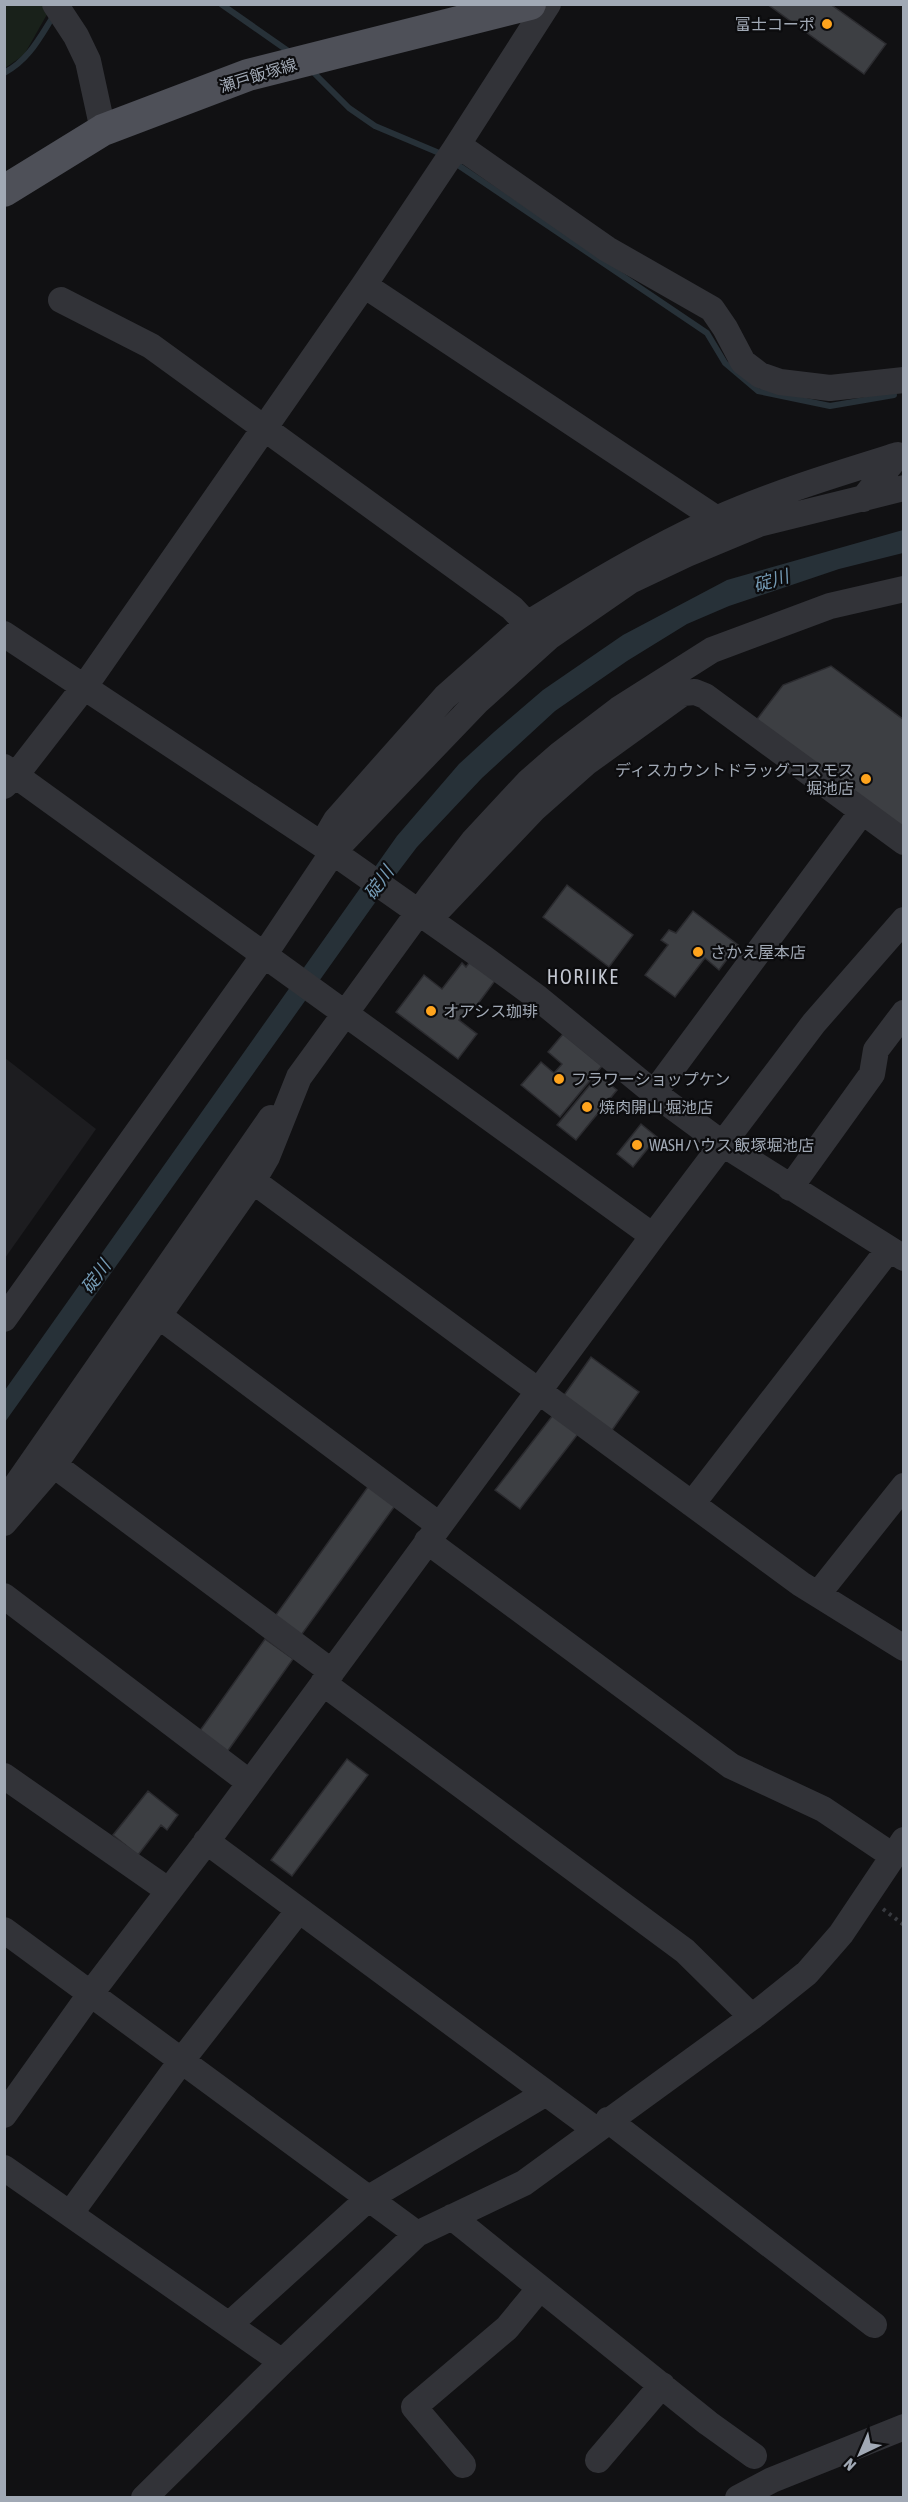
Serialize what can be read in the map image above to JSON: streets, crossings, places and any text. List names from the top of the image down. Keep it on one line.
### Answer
{"streets":{"main road":["瀬戸飯塚線"]},"districts":["HORIIKE"],"water":["碇川"],"places":["富士コーポ","ディスカウントドラッグコスモス 堀池店","さかえ屋本店","オアシス珈琲","フラワーショップケン","焼肉開山 堀池店","WASHハウス 飯塚堀池店"],"north":"bottom left"}
